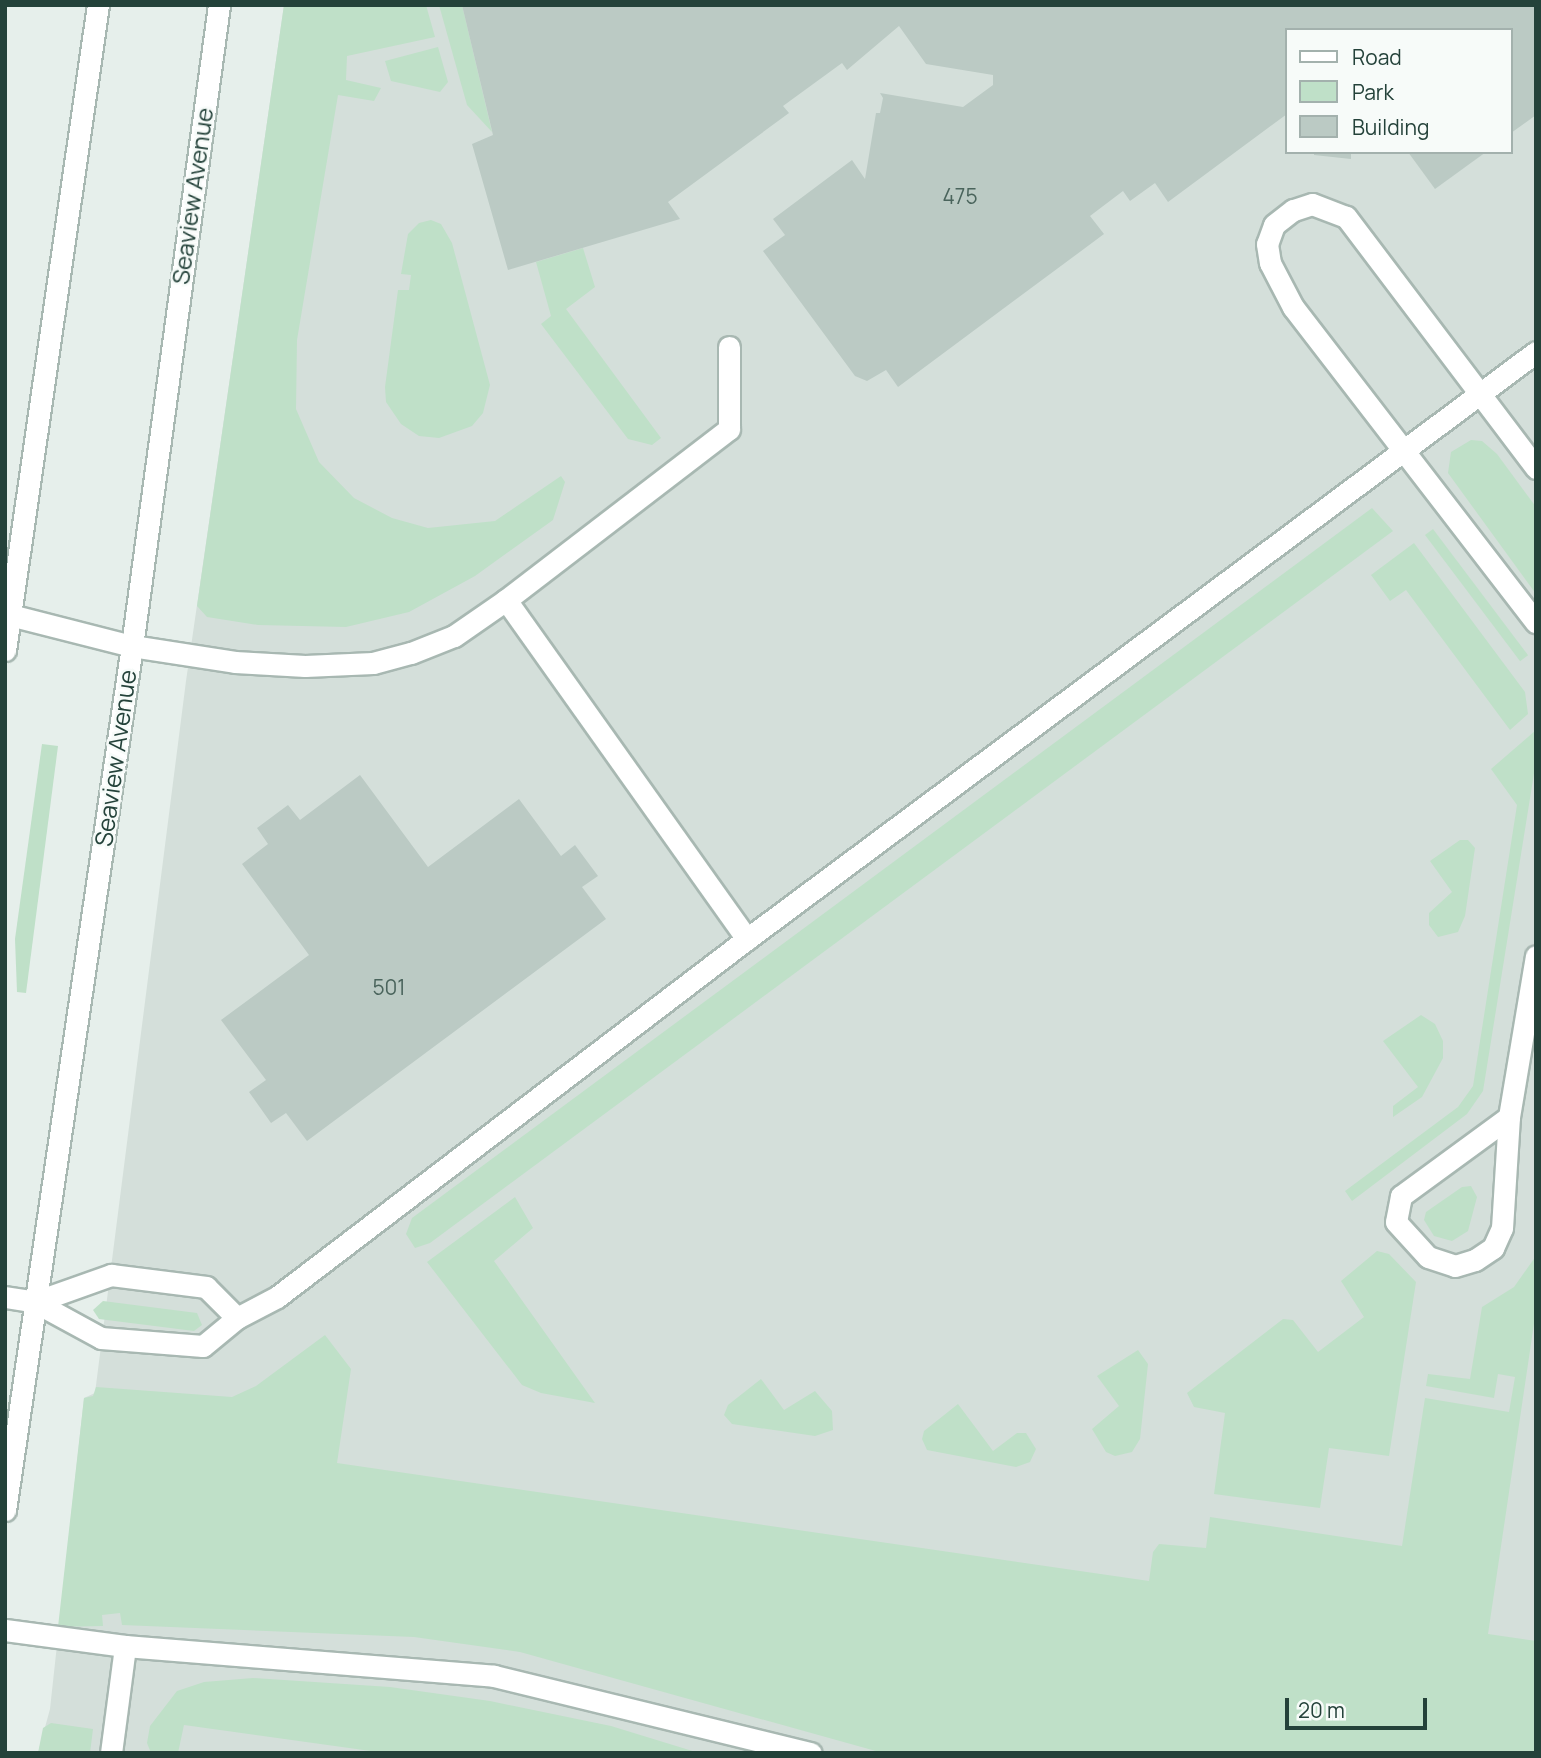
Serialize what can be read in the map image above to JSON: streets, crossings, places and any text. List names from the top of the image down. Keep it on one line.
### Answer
{"streets":{"street":["Seaview Avenue"]},"house_numbers":["475","501"],"legend":["Road","Park","Building"],"scale_bar":"20 m"}
